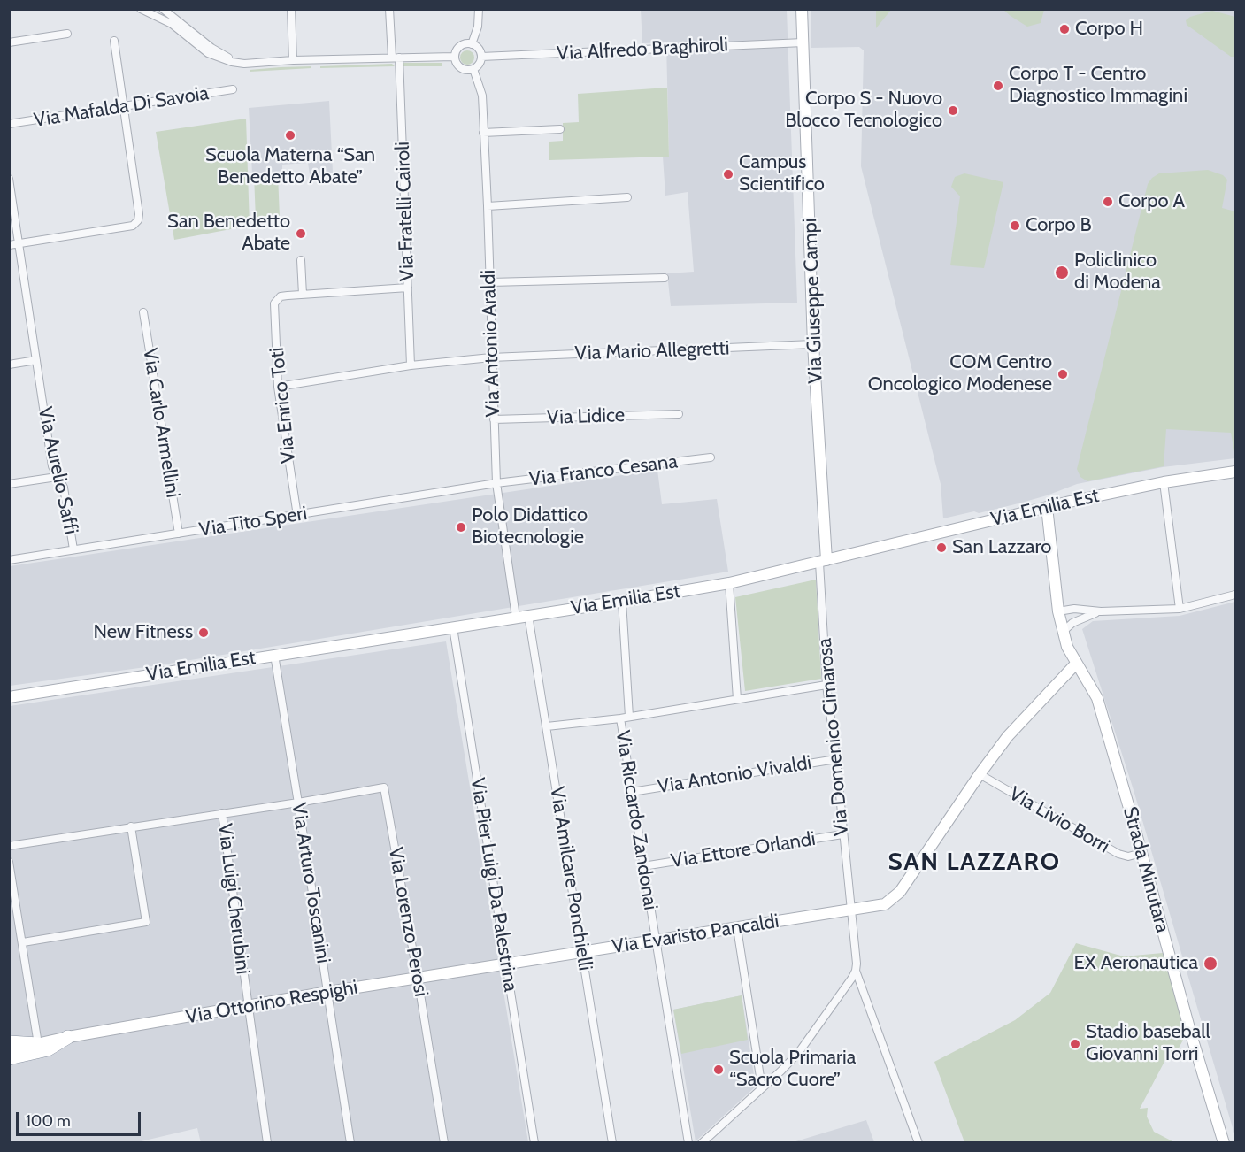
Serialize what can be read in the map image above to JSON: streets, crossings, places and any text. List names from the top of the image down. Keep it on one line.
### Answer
{"streets":{"street":["Via Alfredo Braghiroli","Via Mafalda Di Savoia","Via Fratelli Cairoli","Via Giuseppe Campi","Via Antonio Araldi","Via Mario Allegretti","Via Enrico Toti","Via Lidice","Via Carlo Armellini","Via Aurelio Saffi","Via Franco Cesana","Via Emilia Est","Via Tito Speri","Via Domenico Cimarosa","Via Antonio Vivaldi","Via Riccardo Zandonai","Via Livio Borri","Via Ettore Orlandi","Strada Minutara","Via Amilcare Ponchielli","Via Arturo Toscanini","Via Pier Luigi Da Palestrina","Via Luigi Cherubini","Via Lorenzo Perosi","Via Evaristo Pancaldi","Via Ottorino Respighi"]},"crossings":[["Via Alfredo Braghiroli","Via Giuseppe Campi"],["Via Alfredo Braghiroli","Via Antonio Araldi"],["Via Fratelli Cairoli","Via Mario Allegretti"],["Via Giuseppe Campi","Via Mario Allegretti"],["Via Giuseppe Campi","Via Emilia Est"],["Via Giuseppe Campi","Via Domenico Cimarosa"],["Via Antonio Araldi","Via Mario Allegretti"],["Via Antonio Araldi","Via Lidice"],["Via Antonio Araldi","Via Franco Cesana"],["Via Antonio Araldi","Via Emilia Est"],["Via Antonio Araldi","Via Tito Speri"],["Via Mario Allegretti","Via Enrico Toti"],["Via Enrico Toti","Via Tito Speri"],["Via Carlo Armellini","Via Tito Speri"],["Via Aurelio Saffi","Via Tito Speri"],["Via Franco Cesana","Via Tito Speri"],["Via Emilia Est","Via Domenico Cimarosa"],["Via Emilia Est","Strada Minutara"],["Via Emilia Est","Via Amilcare Ponchielli"],["Via Emilia Est","Via Arturo Toscanini"],["Via Emilia Est","Via Pier Luigi Da Palestrina"],["Via Domenico Cimarosa","Via Antonio Vivaldi"],["Via Domenico Cimarosa","Via Ettore Orlandi"],["Via Domenico Cimarosa","Via Evaristo Pancaldi"],["Via Antonio Vivaldi","Via Riccardo Zandonai"],["Via Riccardo Zandonai","Via Ettore Orlandi"],["Via Riccardo Zandonai","Via Evaristo Pancaldi"],["Via Livio Borri","Strada Minutara"],["Via Livio Borri","Via Evaristo Pancaldi"],["Via Amilcare Ponchielli","Via Evaristo Pancaldi"],["Via Arturo Toscanini","Via Lorenzo Perosi"],["Via Arturo Toscanini","Via Ottorino Respighi"],["Via Pier Luigi Da Palestrina","Via Evaristo Pancaldi"],["Via Pier Luigi Da Palestrina","Via Ottorino Respighi"],["Via Luigi Cherubini","Via Ottorino Respighi"],["Via Lorenzo Perosi","Via Ottorino Respighi"],["Via Evaristo Pancaldi","Via Ottorino Respighi"]],"districts":["SAN LAZZARO"],"places":["Corpo H","Corpo T - Centro Diagnostico Immagini","Corpo S - Nuovo Blocco Tecnologico","Scuola Materna “San Benedetto Abate”","Campus Scientifico","Corpo A","Corpo B","San Benedetto Abate","Policlinico di Modena","COM Centro Oncologico Modenese","Polo Didattico Biotecnologie","San Lazzaro","New Fitness","EX Aeronautica","Stadio baseball Giovanni Torri","Scuola Primaria “Sacro Cuore”"],"scale_bar":"100 m"}
